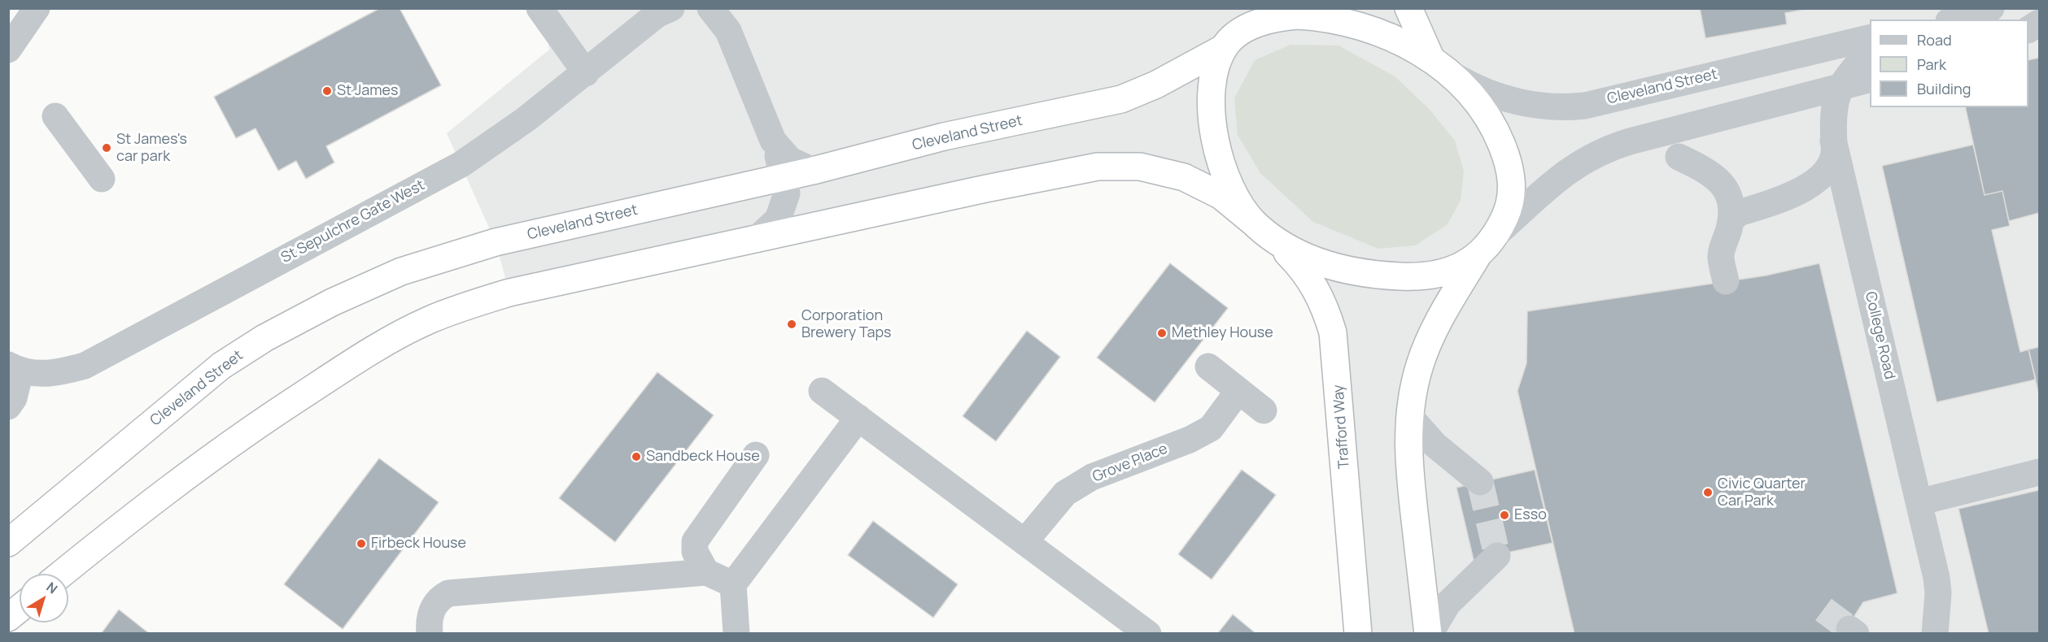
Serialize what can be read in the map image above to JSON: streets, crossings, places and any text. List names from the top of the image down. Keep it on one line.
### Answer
{"streets":{"highway":["Cleveland Street","Trafford Way"],"street":["St Sepulchre Gate West","College Road","Grove Place"]},"places":["St James","St James's car park","Corporation Brewery Taps","Methley House","Sandbeck House","Civic Quarter Car Park","Esso","Firbeck House"],"legend":["Road","Park","Building"],"north":"top right"}
